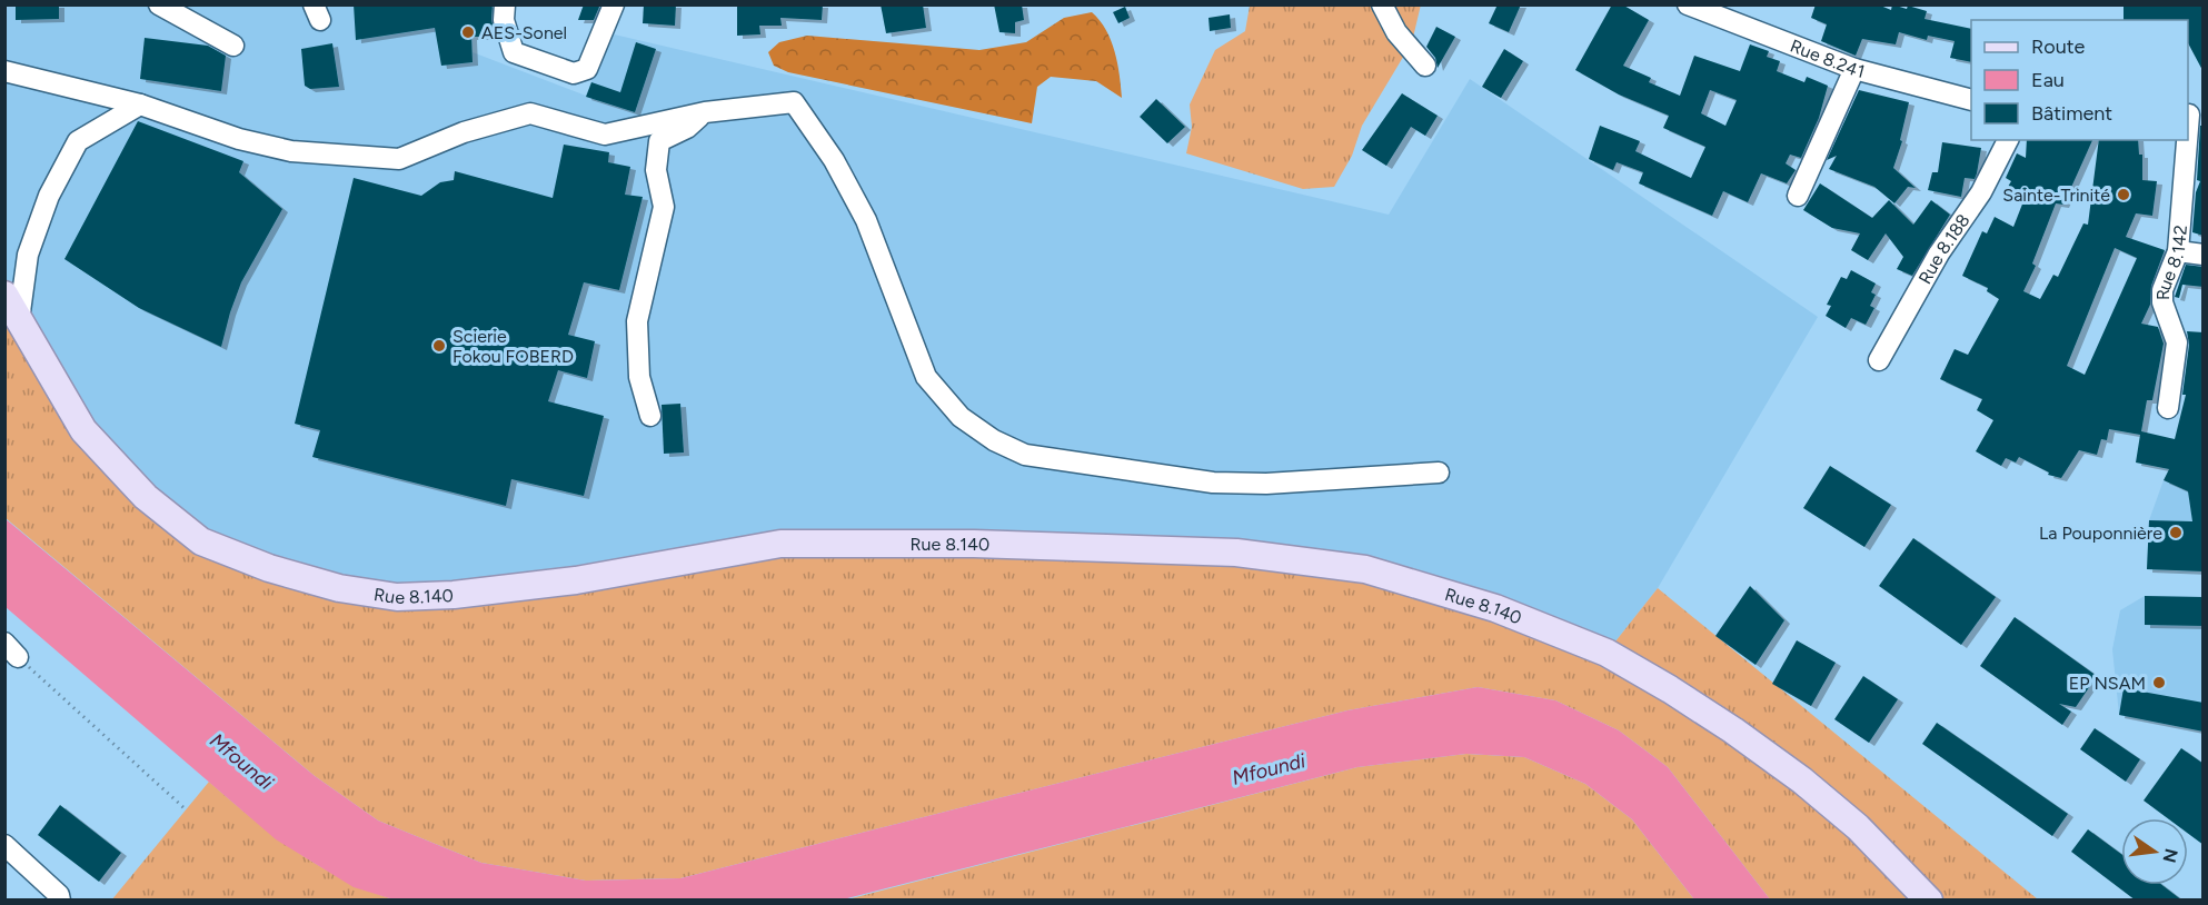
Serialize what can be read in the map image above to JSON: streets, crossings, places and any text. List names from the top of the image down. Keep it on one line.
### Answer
{"streets":{"main road":["Rue 8.140"],"street":["Rue 8.241","Rue 8.188","Rue 8.142"]},"water":["Mfoundi"],"places":["AES-Sonel","Sainte-Trinité","Scierie Fokou FOBERD","La Pouponnière","EP NSAM"],"legend":["Route","Eau","Bâtiment"],"north":"right"}
